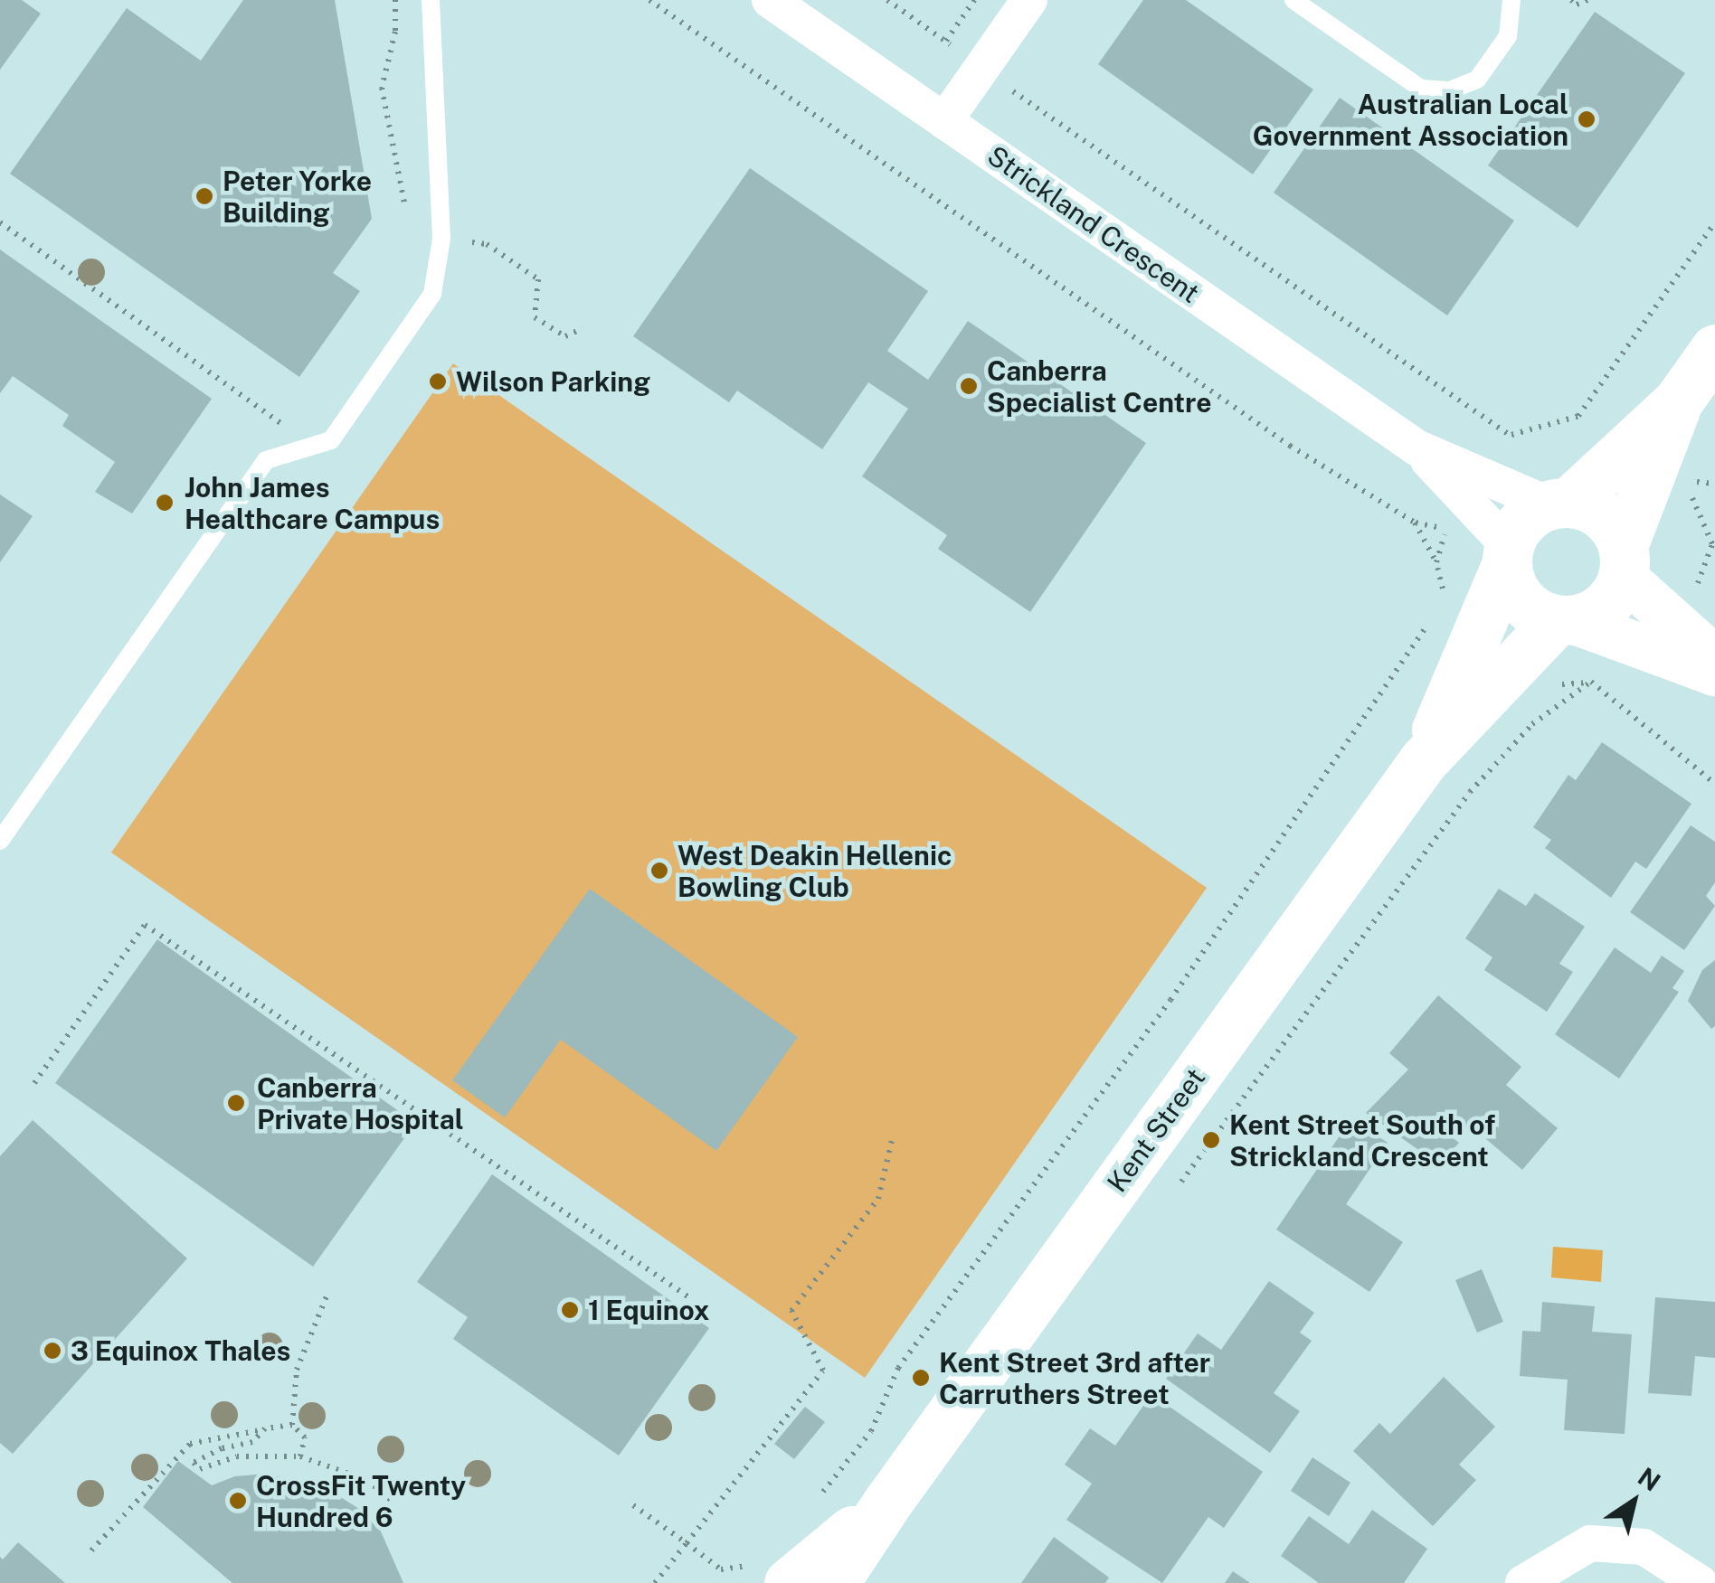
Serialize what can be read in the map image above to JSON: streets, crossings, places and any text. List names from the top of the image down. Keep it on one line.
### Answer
{"streets":{"main road":["Kent Street"],"street":["Strickland Crescent"]},"crossings":[["Strickland Crescent","Kent Street"]],"places":["Australian Local Government Association","Peter Yorke Building","Wilson Parking","Canberra Specialist Centre","John James Healthcare Campus","West Deakin Hellenic Bowling Club","Canberra Private Hospital","Kent Street South of Strickland Crescent","1 Equinox","3 Equinox Thales","Kent Street 3rd after Carruthers Street","CrossFit Twenty Hundred 6"],"north":"top right"}
